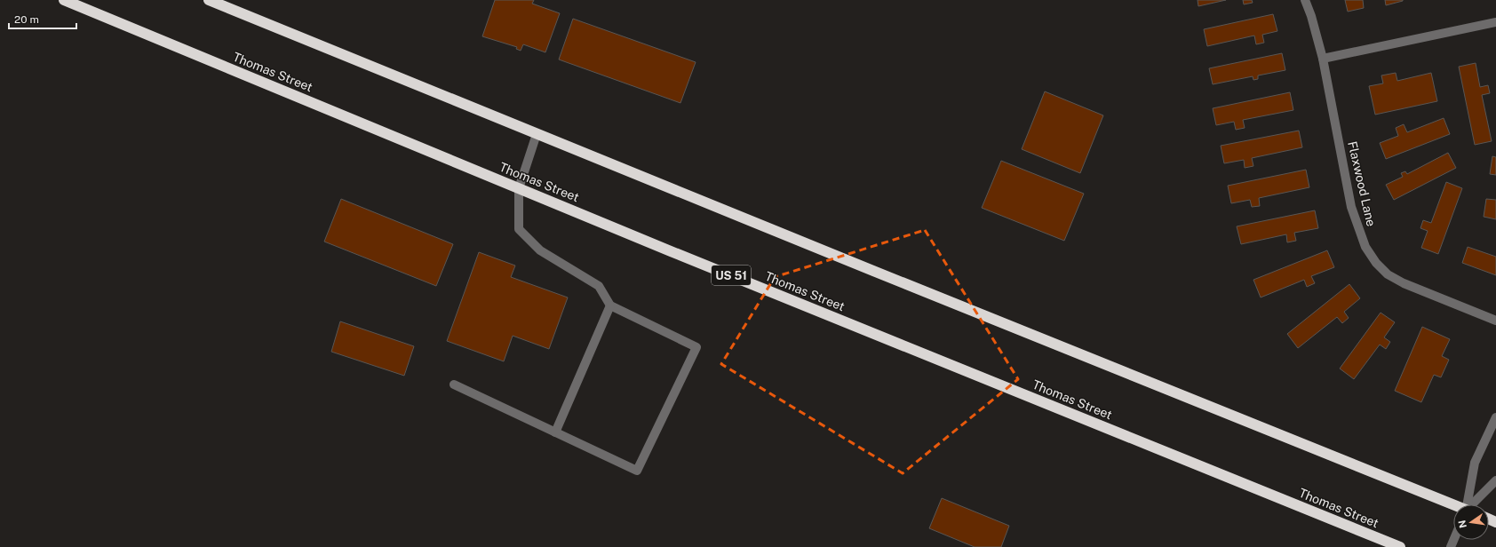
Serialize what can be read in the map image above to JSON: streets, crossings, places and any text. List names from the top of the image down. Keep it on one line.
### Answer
{"streets":{"highway":["Thomas Street","US 51"],"street":["Flaxwood Lane"]},"scale_bar":"20 m","north":"left"}
